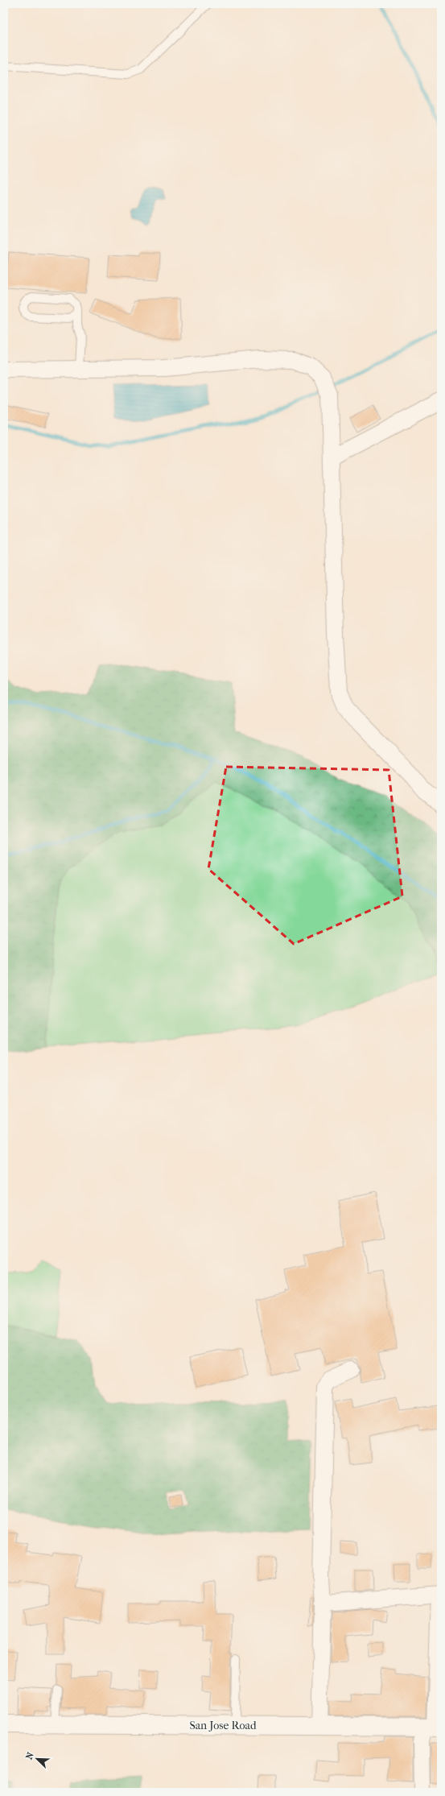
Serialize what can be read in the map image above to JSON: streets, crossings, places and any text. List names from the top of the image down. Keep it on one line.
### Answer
{"streets":{"street":["San Jose Road"]},"north":"top left"}
